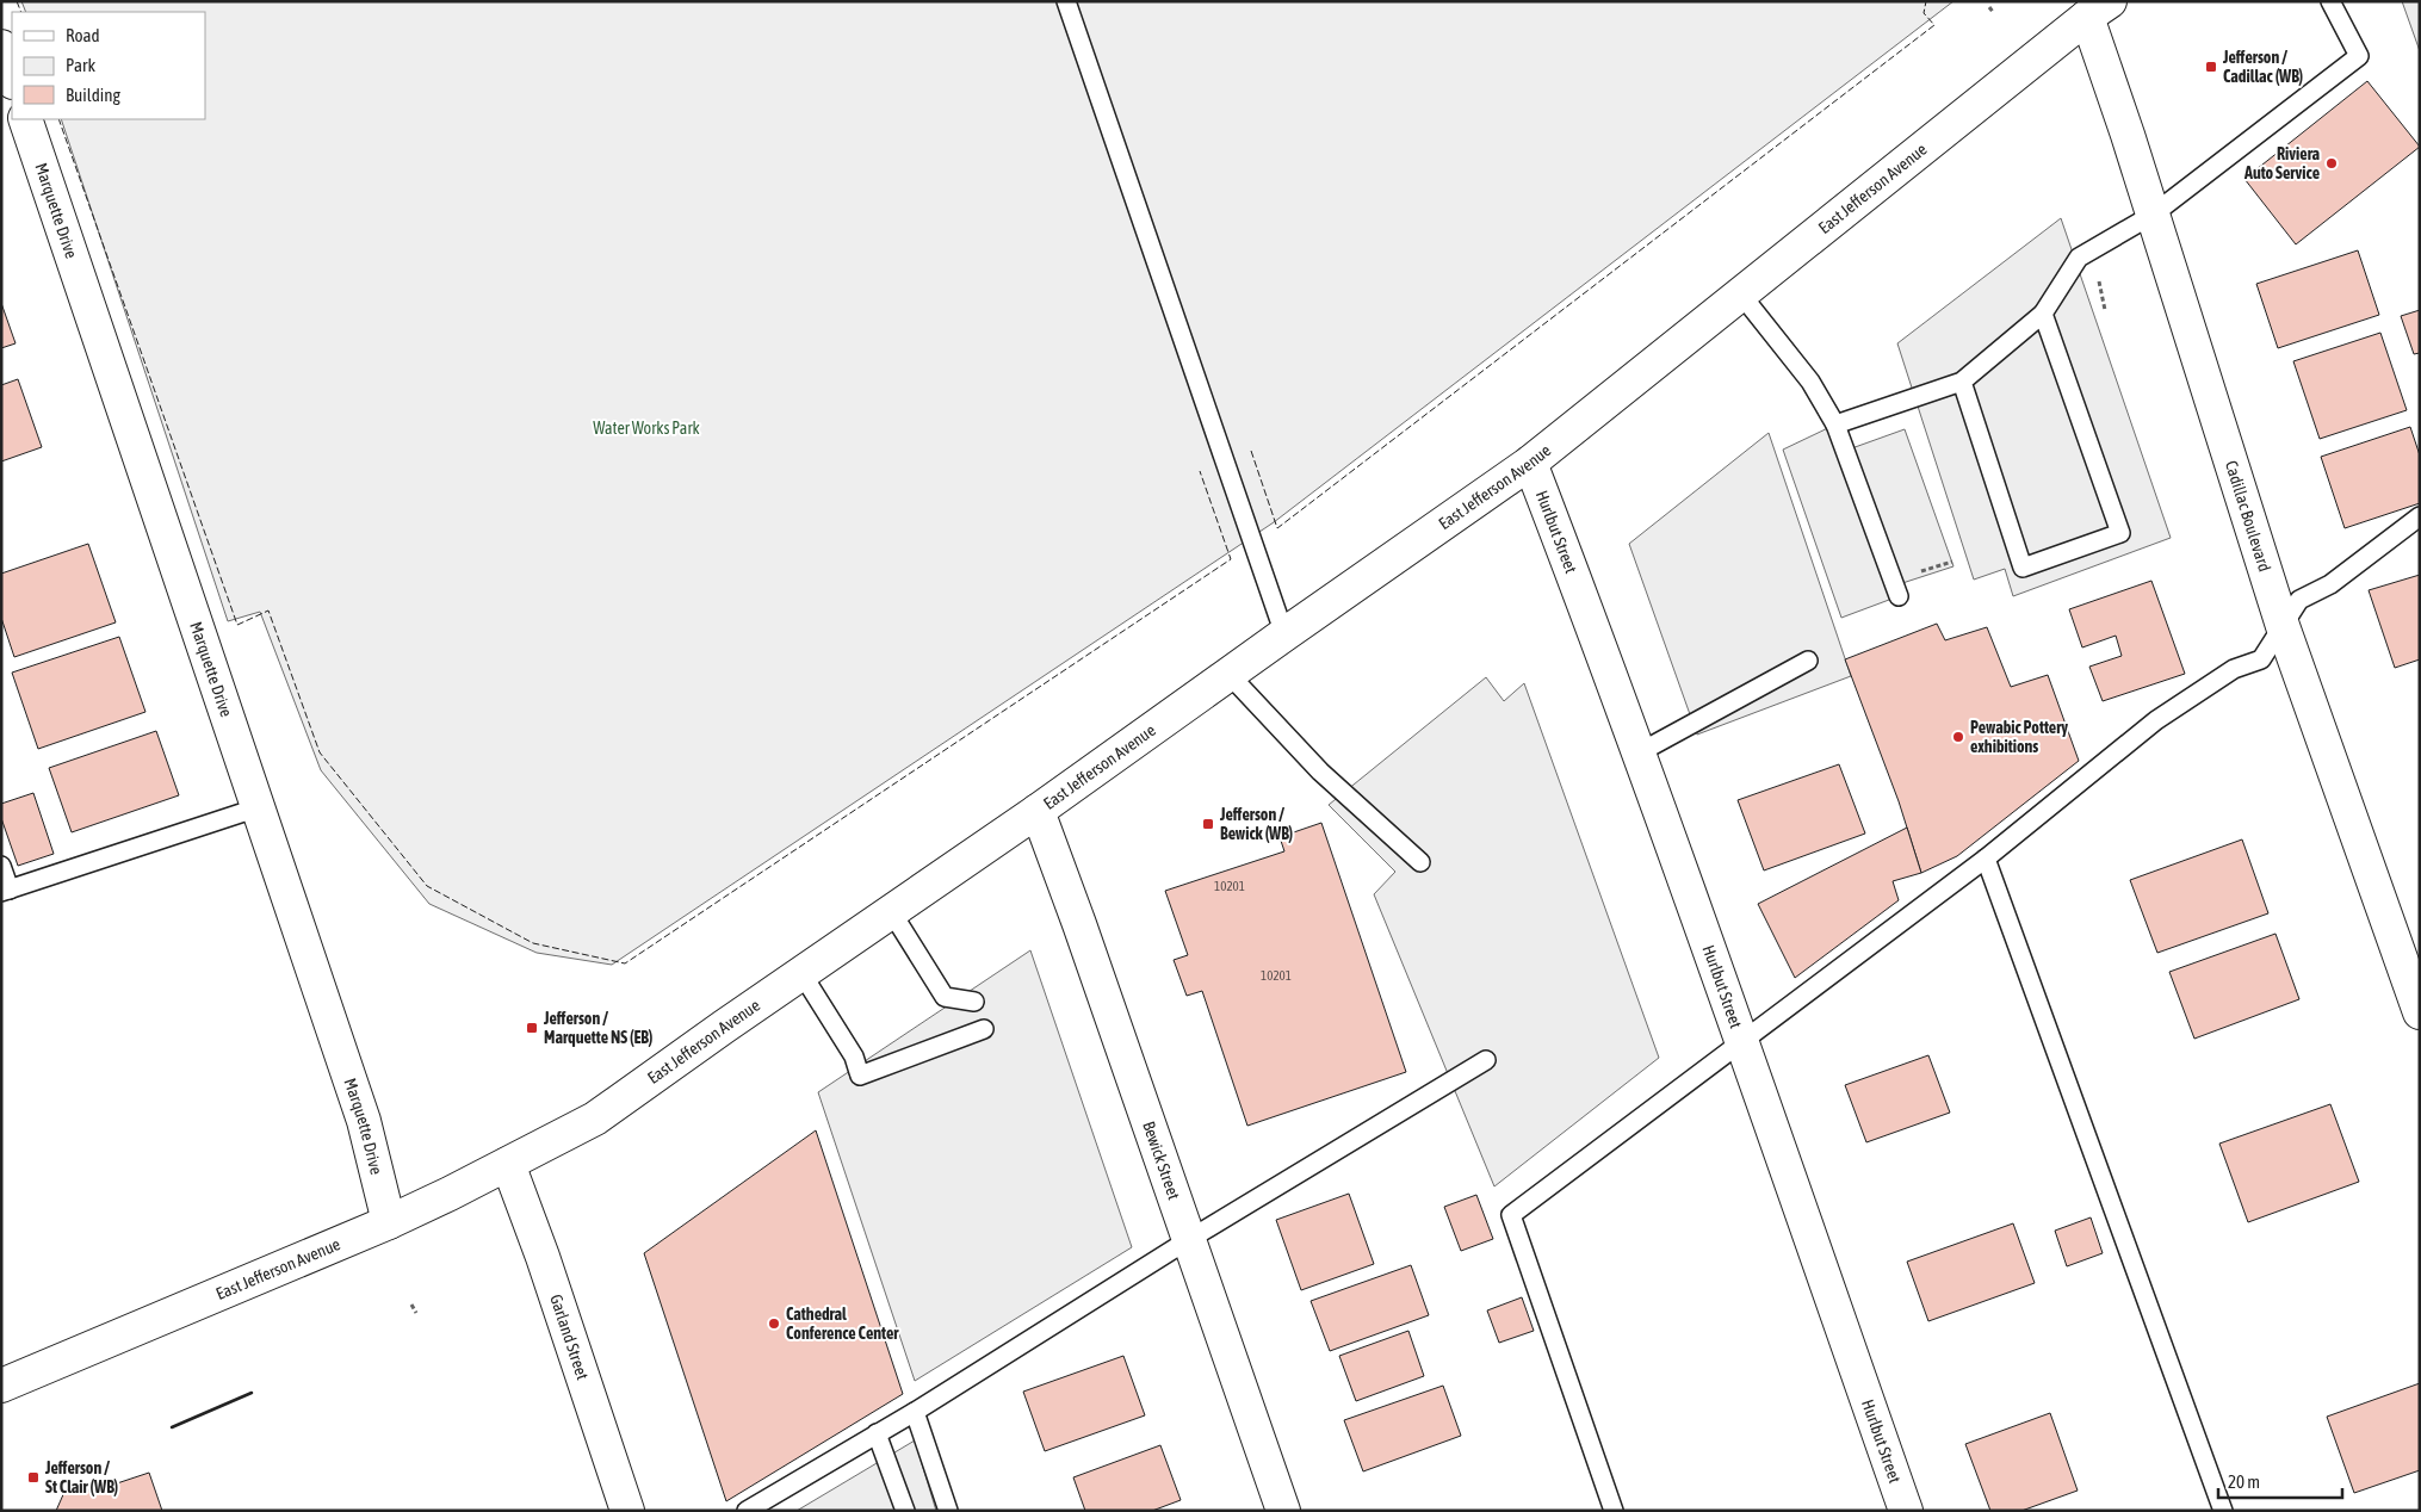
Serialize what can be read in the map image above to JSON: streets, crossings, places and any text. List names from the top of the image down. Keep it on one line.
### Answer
{"streets":{"street":["East Jefferson Avenue","Marquette Drive","Cadillac Boulevard","Hurlbut Street","Bewick Street","Garland Street"]},"crossings":[["East Jefferson Avenue","Marquette Drive"],["East Jefferson Avenue","Cadillac Boulevard"],["East Jefferson Avenue","Hurlbut Street"],["East Jefferson Avenue","Bewick Street"],["East Jefferson Avenue","Garland Street"]],"parks":["Water Works Park"],"places":{"transit":["Jefferson / Cadillac (WB)","Jefferson / Bewick (WB)","Jefferson / Marquette NS (EB)","Jefferson / St Clair (WB)"],"other":["Riviera Auto Service","Pewabic Pottery exhibitions","Cathedral Conference Center"]},"house_numbers":["10201","10201"],"legend":["Road","Park","Building"],"scale_bar":"20 m"}
